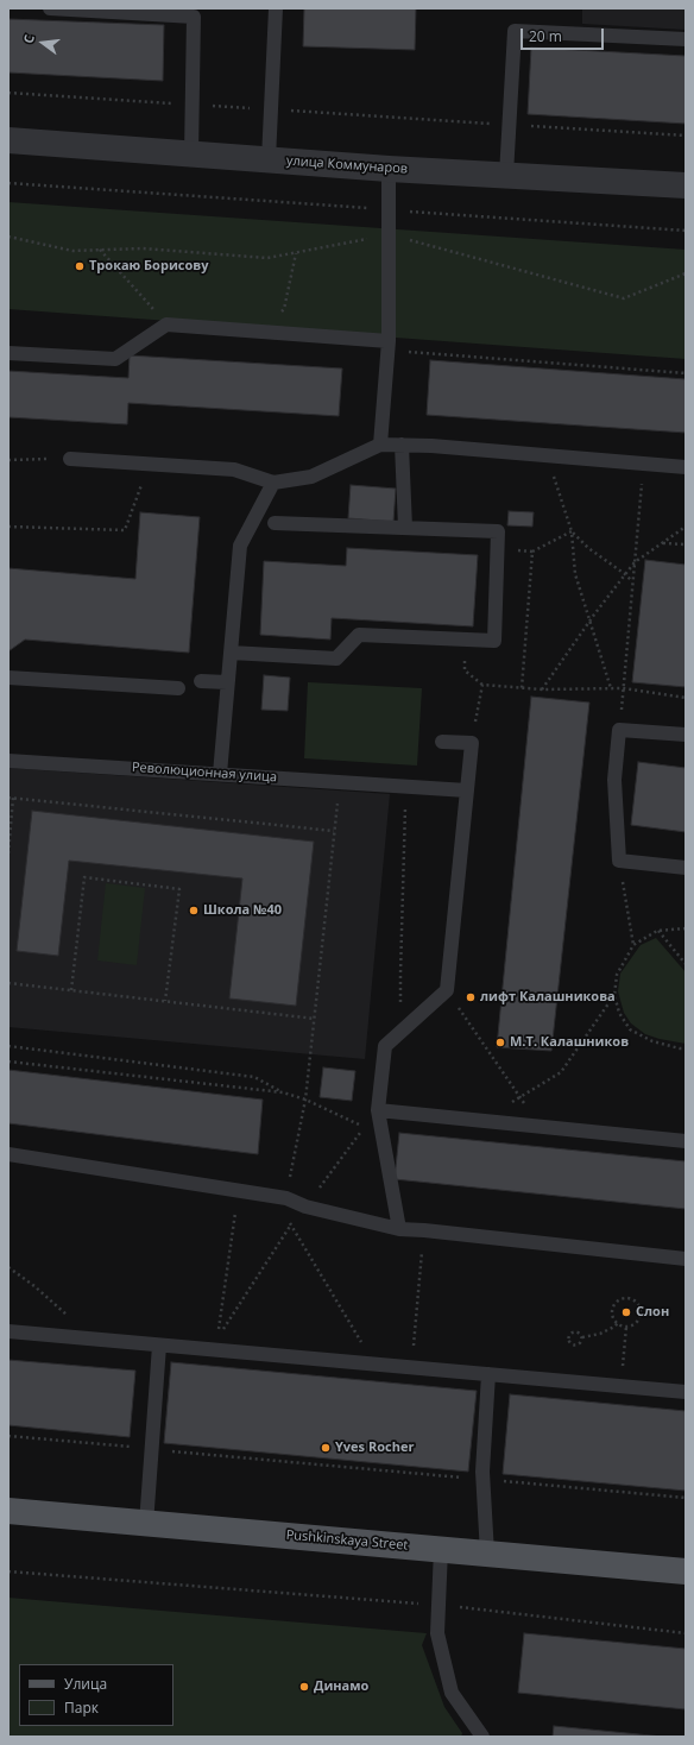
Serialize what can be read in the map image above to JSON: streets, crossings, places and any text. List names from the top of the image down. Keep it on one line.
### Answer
{"streets":{"main road":["Pushkinskaya Street"],"street":["улица Коммунаров"],"lane":["Революционная улица"]},"places":["Трокаю Борисову","Школа №40","лифт Калашникова","М.Т. Калашников","Слон","Yves Rocher","Динамо"],"legend":["Улица","Парк"],"scale_bar":"20 m","north":"left"}
